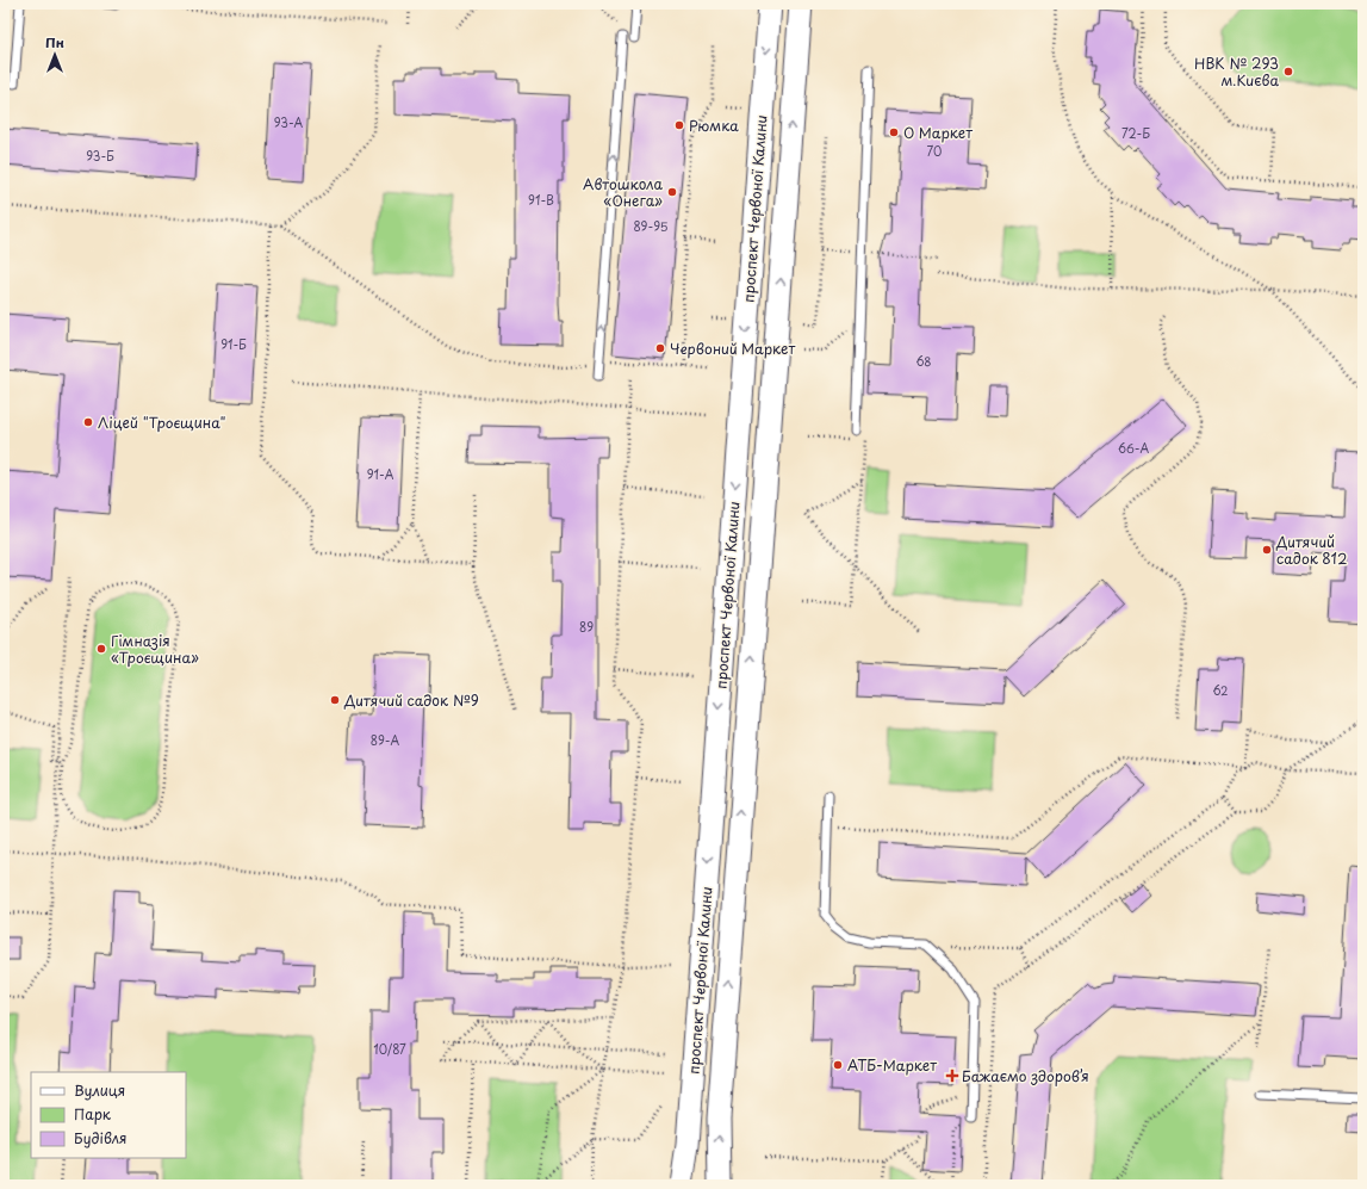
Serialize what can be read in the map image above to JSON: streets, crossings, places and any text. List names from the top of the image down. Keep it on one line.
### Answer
{"streets":{"main road":["проспект Червоної Калини"]},"places":{"other":["НВК № 293 м.Києва","Рюмка","О Маркет","Автошкола «Онега»","Червоний Маркет","Ліцей \"Троєщина\"","Дитячий садок 812","Гімназія «Троєщина»","Дитячий садок №9","АТБ-Маркет"],"health":["Бажаємо здоровʼя"]},"house_numbers":["93-А","72-Б","70","93-Б","91-В","89-95","91-Б","68","66-А","91-А","89","62","89-А","10/87"],"legend":["Вулиця","Парк","Будівля"],"north":"top"}
